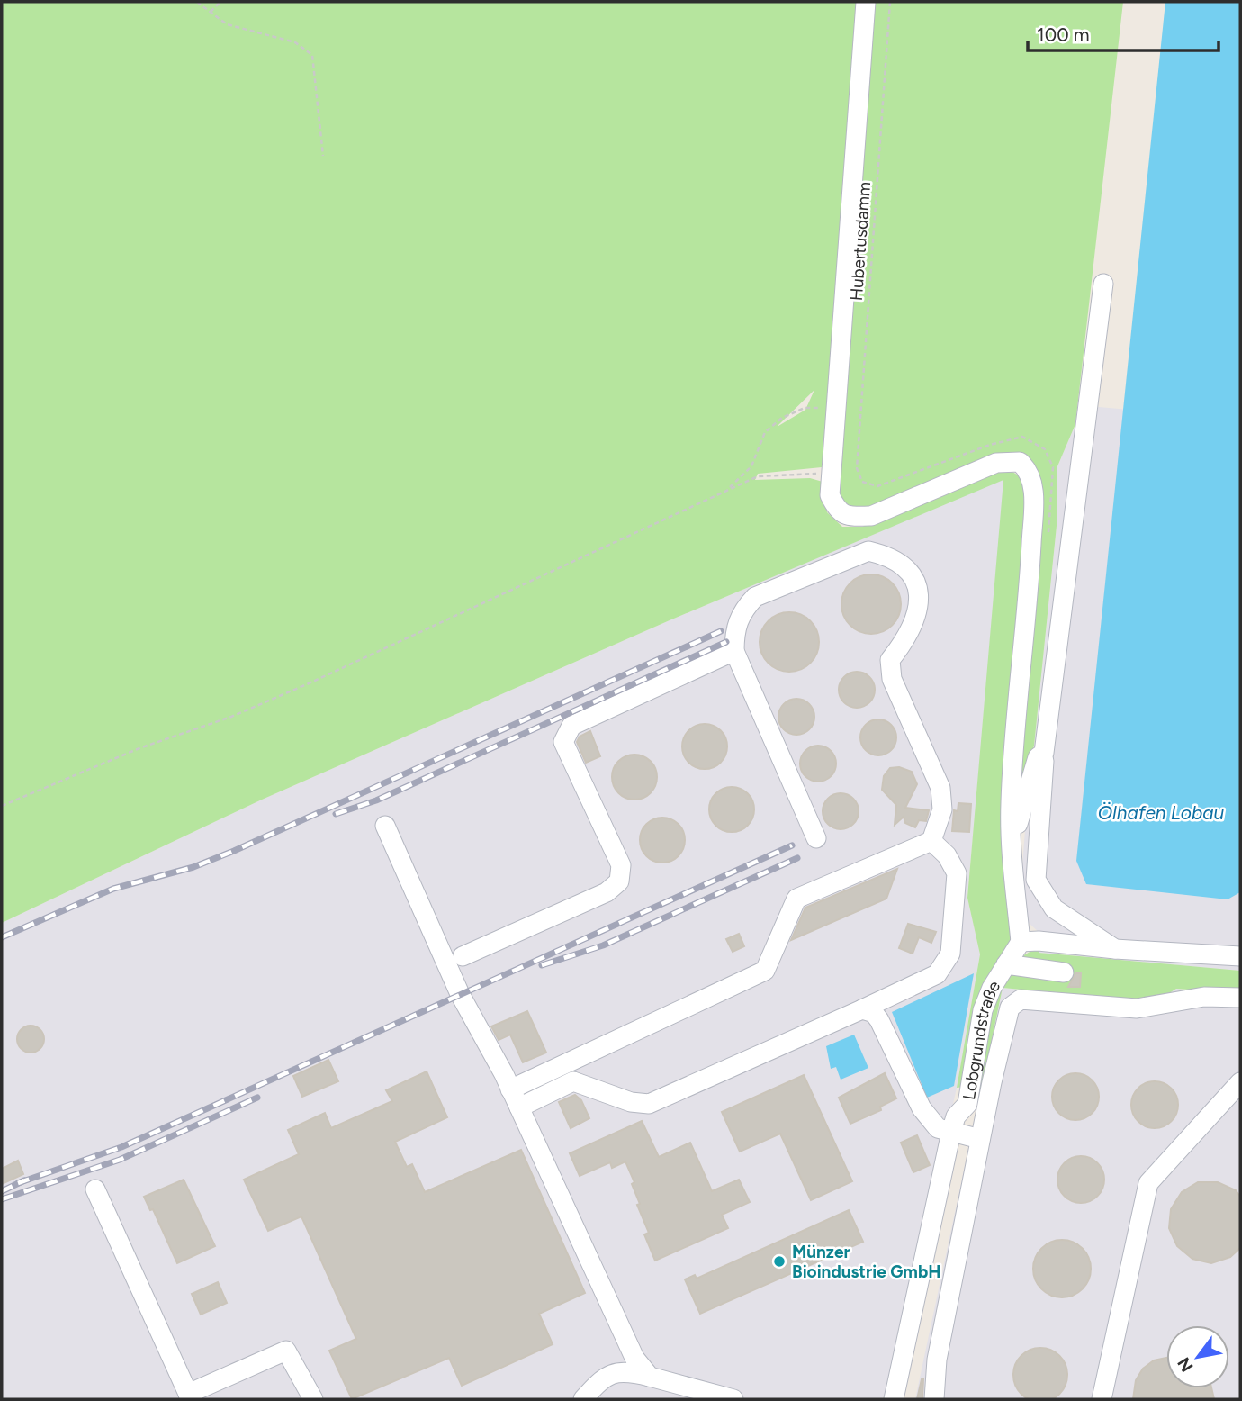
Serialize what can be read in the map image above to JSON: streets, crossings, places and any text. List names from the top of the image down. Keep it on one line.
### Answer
{"streets":{"lane":["Lobgrundstraße"],"path":["Hubertusdamm"]},"water":["Ölhafen Lobau"],"places":["Münzer Bioindustrie GmbH"],"scale_bar":"100 m","north":"bottom left"}
